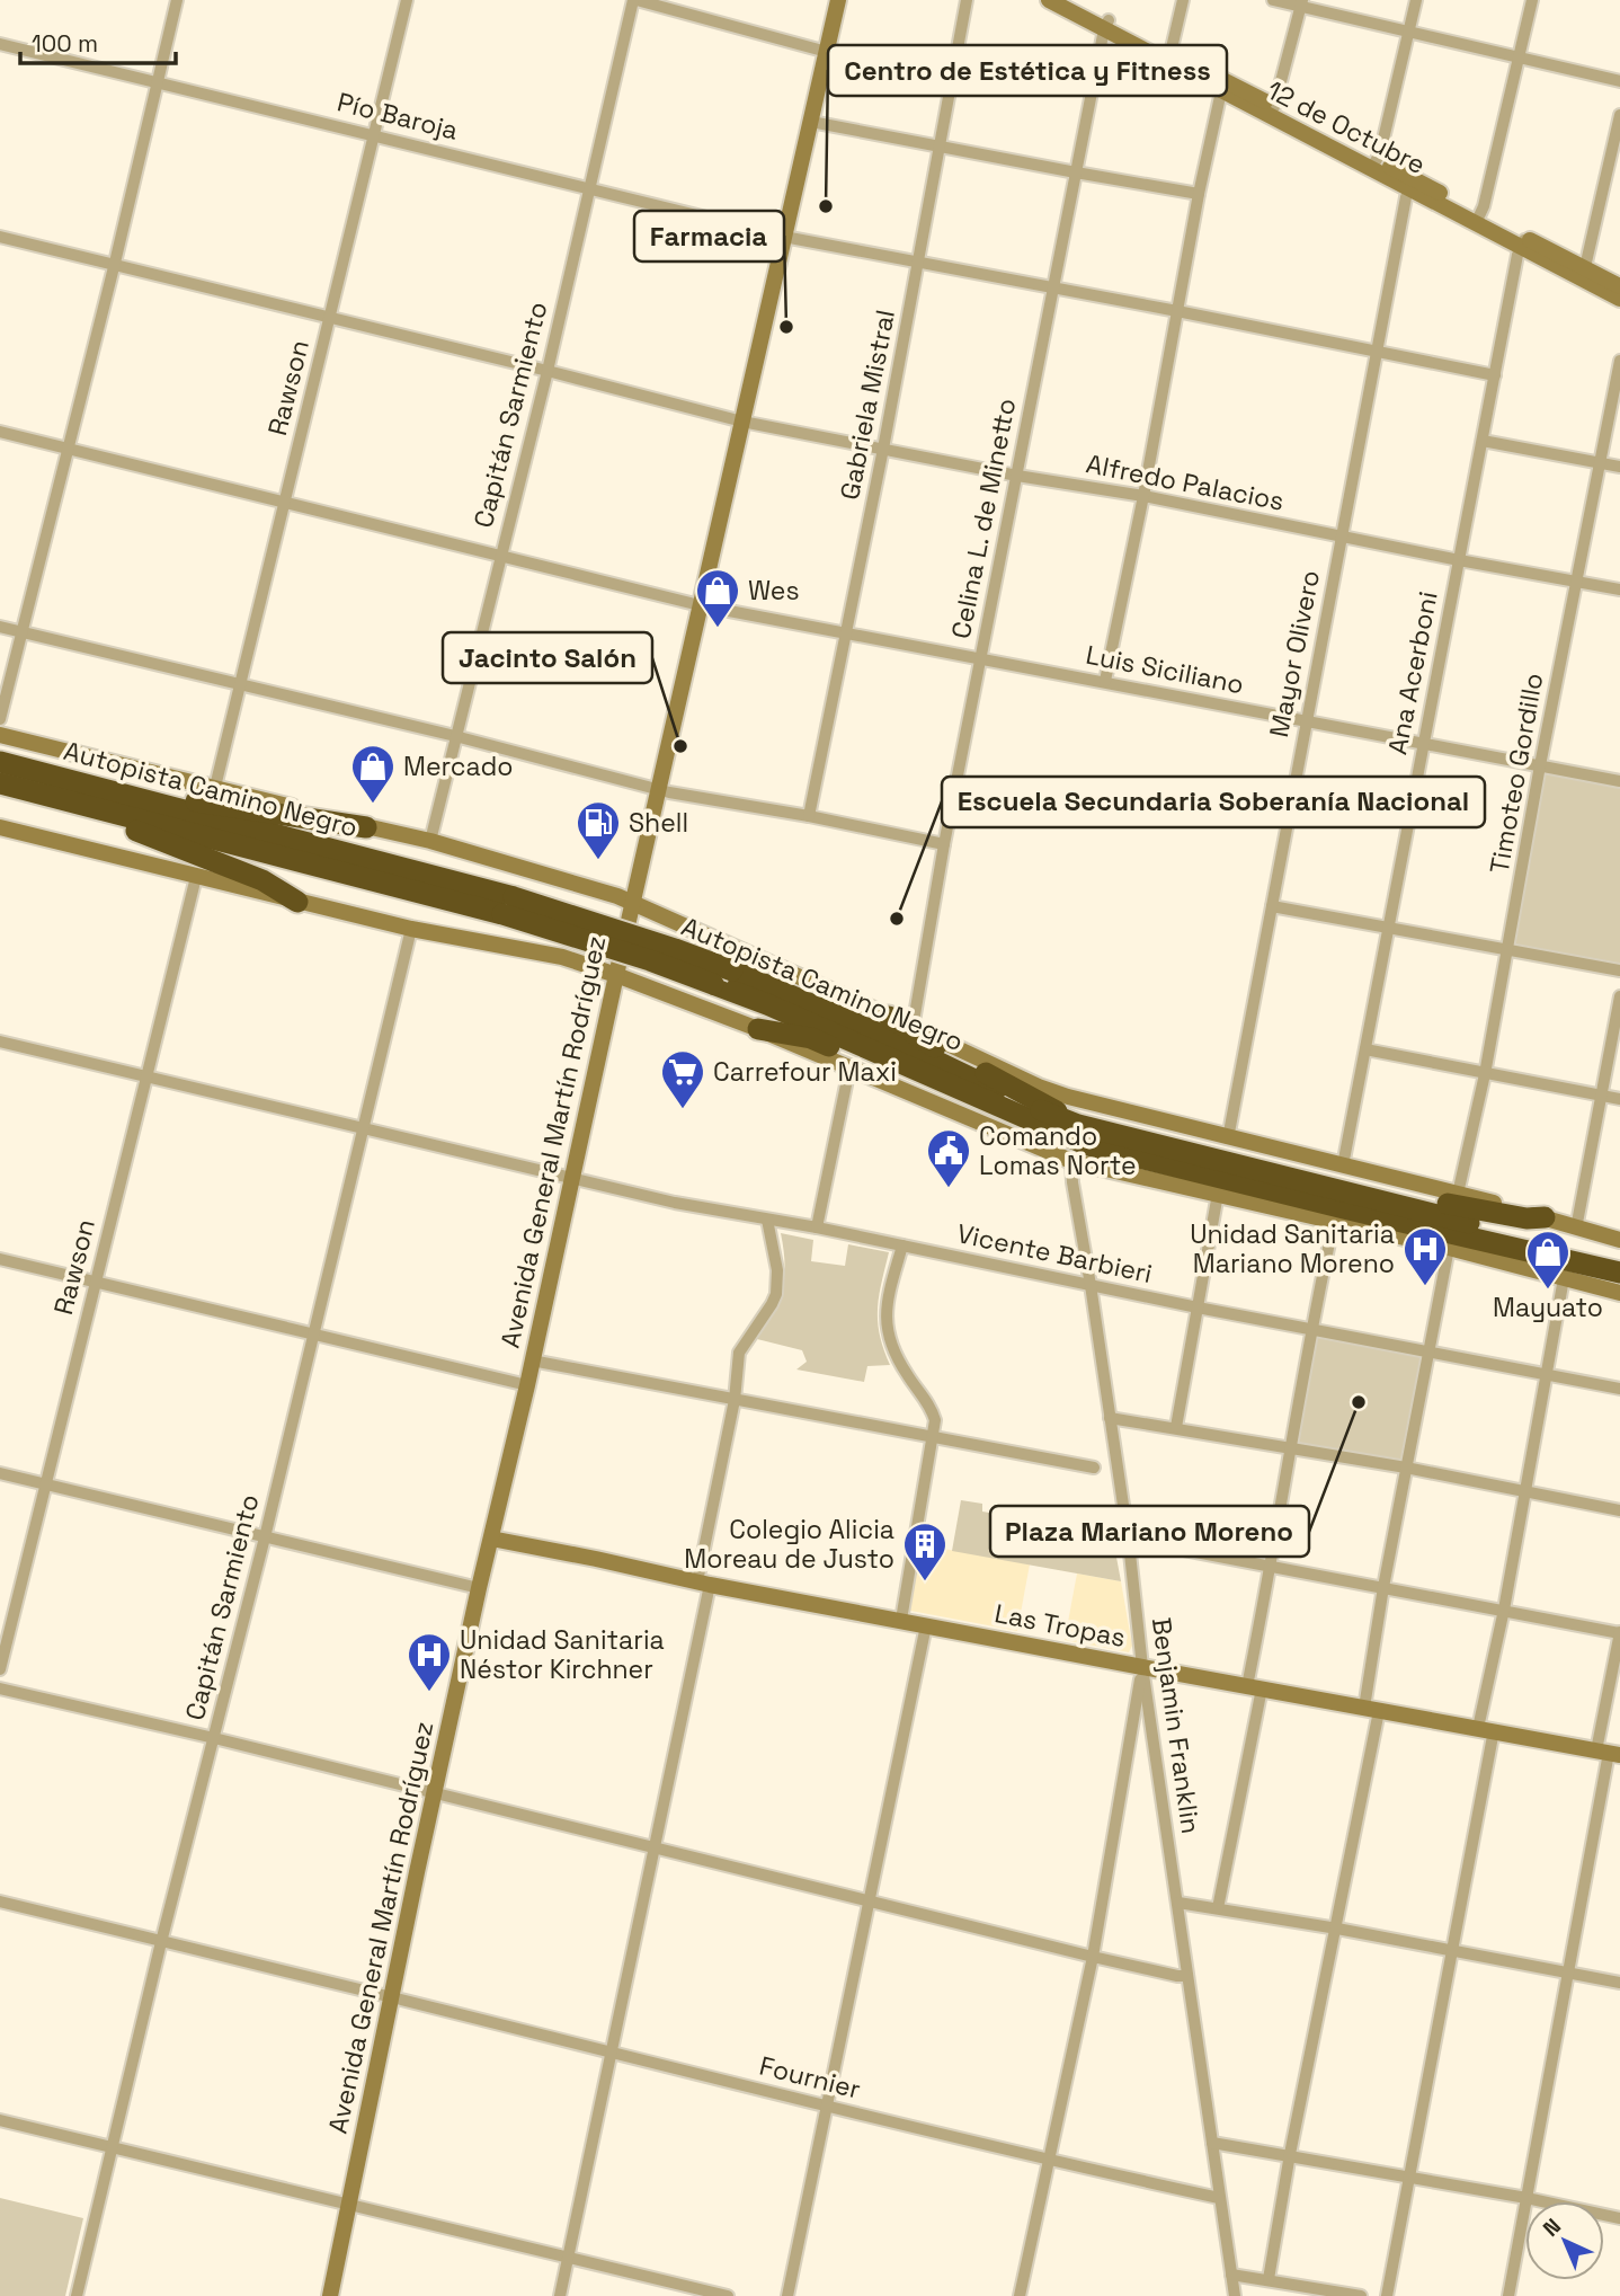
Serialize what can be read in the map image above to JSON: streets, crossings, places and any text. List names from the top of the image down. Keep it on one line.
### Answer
{"streets":{"highway":["Autopista Camino Negro"],"street":["Pío Baroja","12 de Octubre","Rawson","Gabriela Mistral","Capitán Sarmiento","Alfredo Palacios","Celina L. de Minetto","Mayor Olivero","Luis Siciliano","Ana Acerboni","Timoteo Gordillo","Avenida General Martín Rodríguez","Vicente Barbieri","Las Tropas","Benjamin Franklin","Fournier"]},"crossings":[["Pío Baroja","Rawson"],["Pío Baroja","Gabriela Mistral"],["Pío Baroja","Capitán Sarmiento"],["Pío Baroja","Celina L. de Minetto"],["Pío Baroja","Mayor Olivero"],["Pío Baroja","Ana Acerboni"],["Pío Baroja","Avenida General Martín Rodríguez"],["12 de Octubre","Celina L. de Minetto"],["12 de Octubre","Mayor Olivero"],["12 de Octubre","Ana Acerboni"],["Rawson","Alfredo Palacios"],["Rawson","Luis Siciliano"],["Rawson","Vicente Barbieri"],["Gabriela Mistral","Alfredo Palacios"],["Gabriela Mistral","Luis Siciliano"],["Capitán Sarmiento","Alfredo Palacios"],["Capitán Sarmiento","Luis Siciliano"],["Capitán Sarmiento","Vicente Barbieri"],["Capitán Sarmiento","Fournier"],["Alfredo Palacios","Celina L. de Minetto"],["Alfredo Palacios","Mayor Olivero"],["Alfredo Palacios","Ana Acerboni"],["Alfredo Palacios","Timoteo Gordillo"],["Alfredo Palacios","Avenida General Martín Rodríguez"],["Celina L. de Minetto","Luis Siciliano"],["Mayor Olivero","Luis Siciliano"],["Luis Siciliano","Ana Acerboni"],["Luis Siciliano","Timoteo Gordillo"],["Luis Siciliano","Avenida General Martín Rodríguez"],["Avenida General Martín Rodríguez","Vicente Barbieri"],["Avenida General Martín Rodríguez","Las Tropas"],["Avenida General Martín Rodríguez","Fournier"],["Vicente Barbieri","Benjamin Franklin"],["Las Tropas","Benjamin Franklin"],["Benjamin Franklin","Fournier"]],"places":{"other":["Centro de Estética y Fitness","Farmacia","Jacinto Salón","Escuela Secundaria Soberanía Nacional","Plaza Mariano Moreno"],"shop":["Wes","Mercado","Mayuato"],"fuel station":["Shell"],"supermarket":["Carrefour Maxi"],"public building":["Comando Lomas Norte"],"hospital":["Unidad Sanitaria Mariano Moreno","Unidad Sanitaria Néstor Kirchner"],"building":["Colegio Alicia Moreau de Justo"]},"scale_bar":"100 m","north":"top left"}
